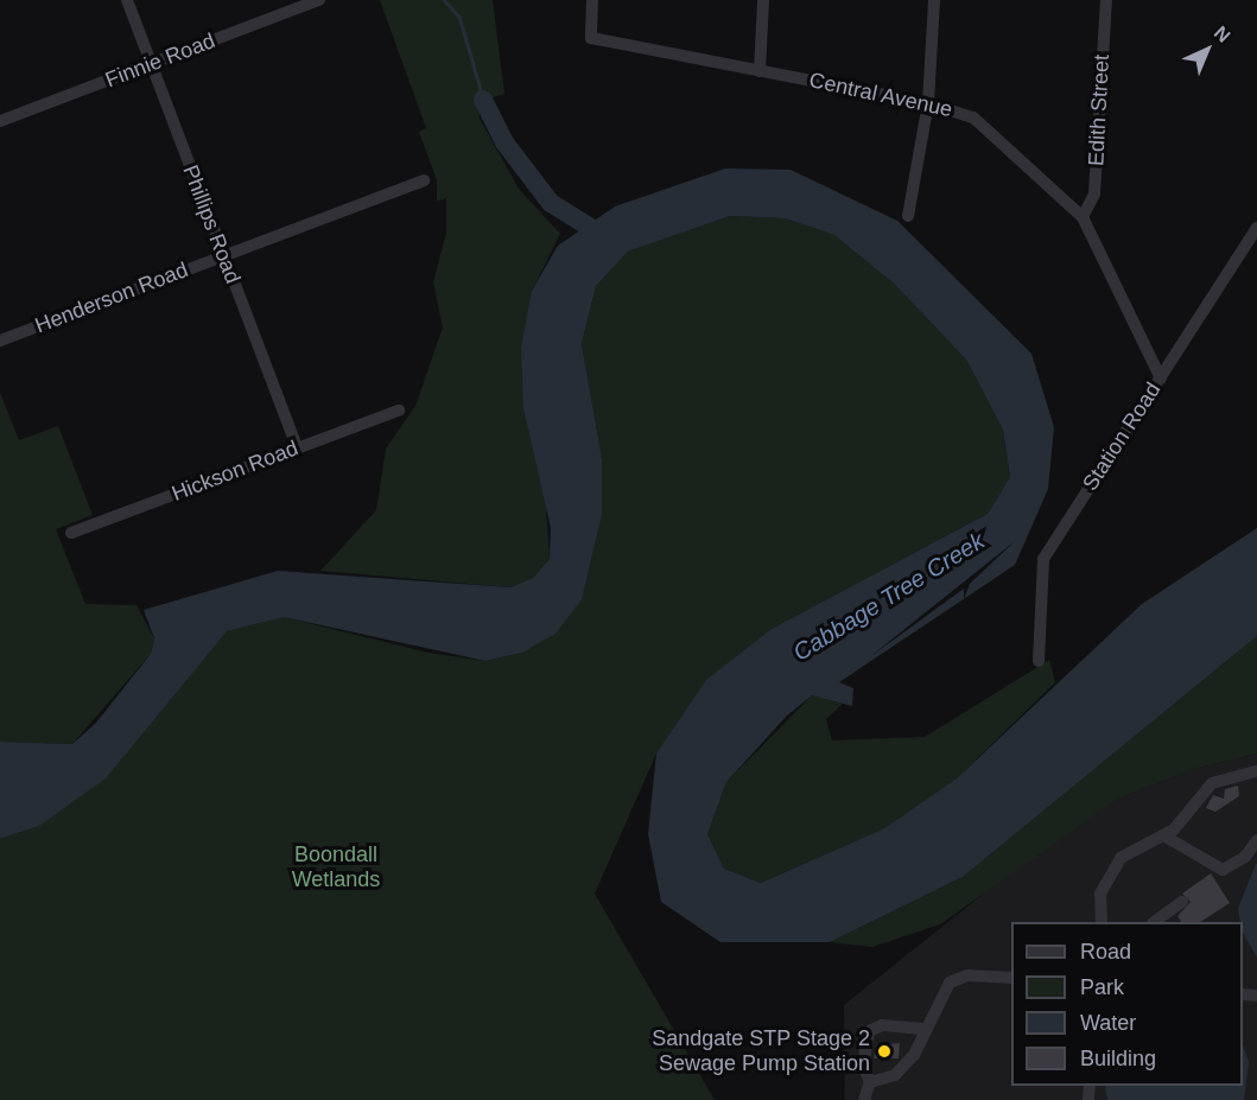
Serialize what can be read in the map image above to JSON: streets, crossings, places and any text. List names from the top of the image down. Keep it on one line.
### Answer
{"streets":{"street":["Finnie Road","Central Avenue","Edith Street","Phillips Road","Henderson Road","Station Road","Hickson Road"]},"crossings":[["Finnie Road","Phillips Road"],["Central Avenue","Edith Street"],["Central Avenue","Station Road"],["Phillips Road","Henderson Road"],["Phillips Road","Hickson Road"]],"water":["Cabbage Tree Creek"],"parks":["Boondall Wetlands"],"places":["Sandgate STP Stage 2 Sewage Pump Station"],"legend":["Road","Park","Water","Building"],"north":"top right"}
